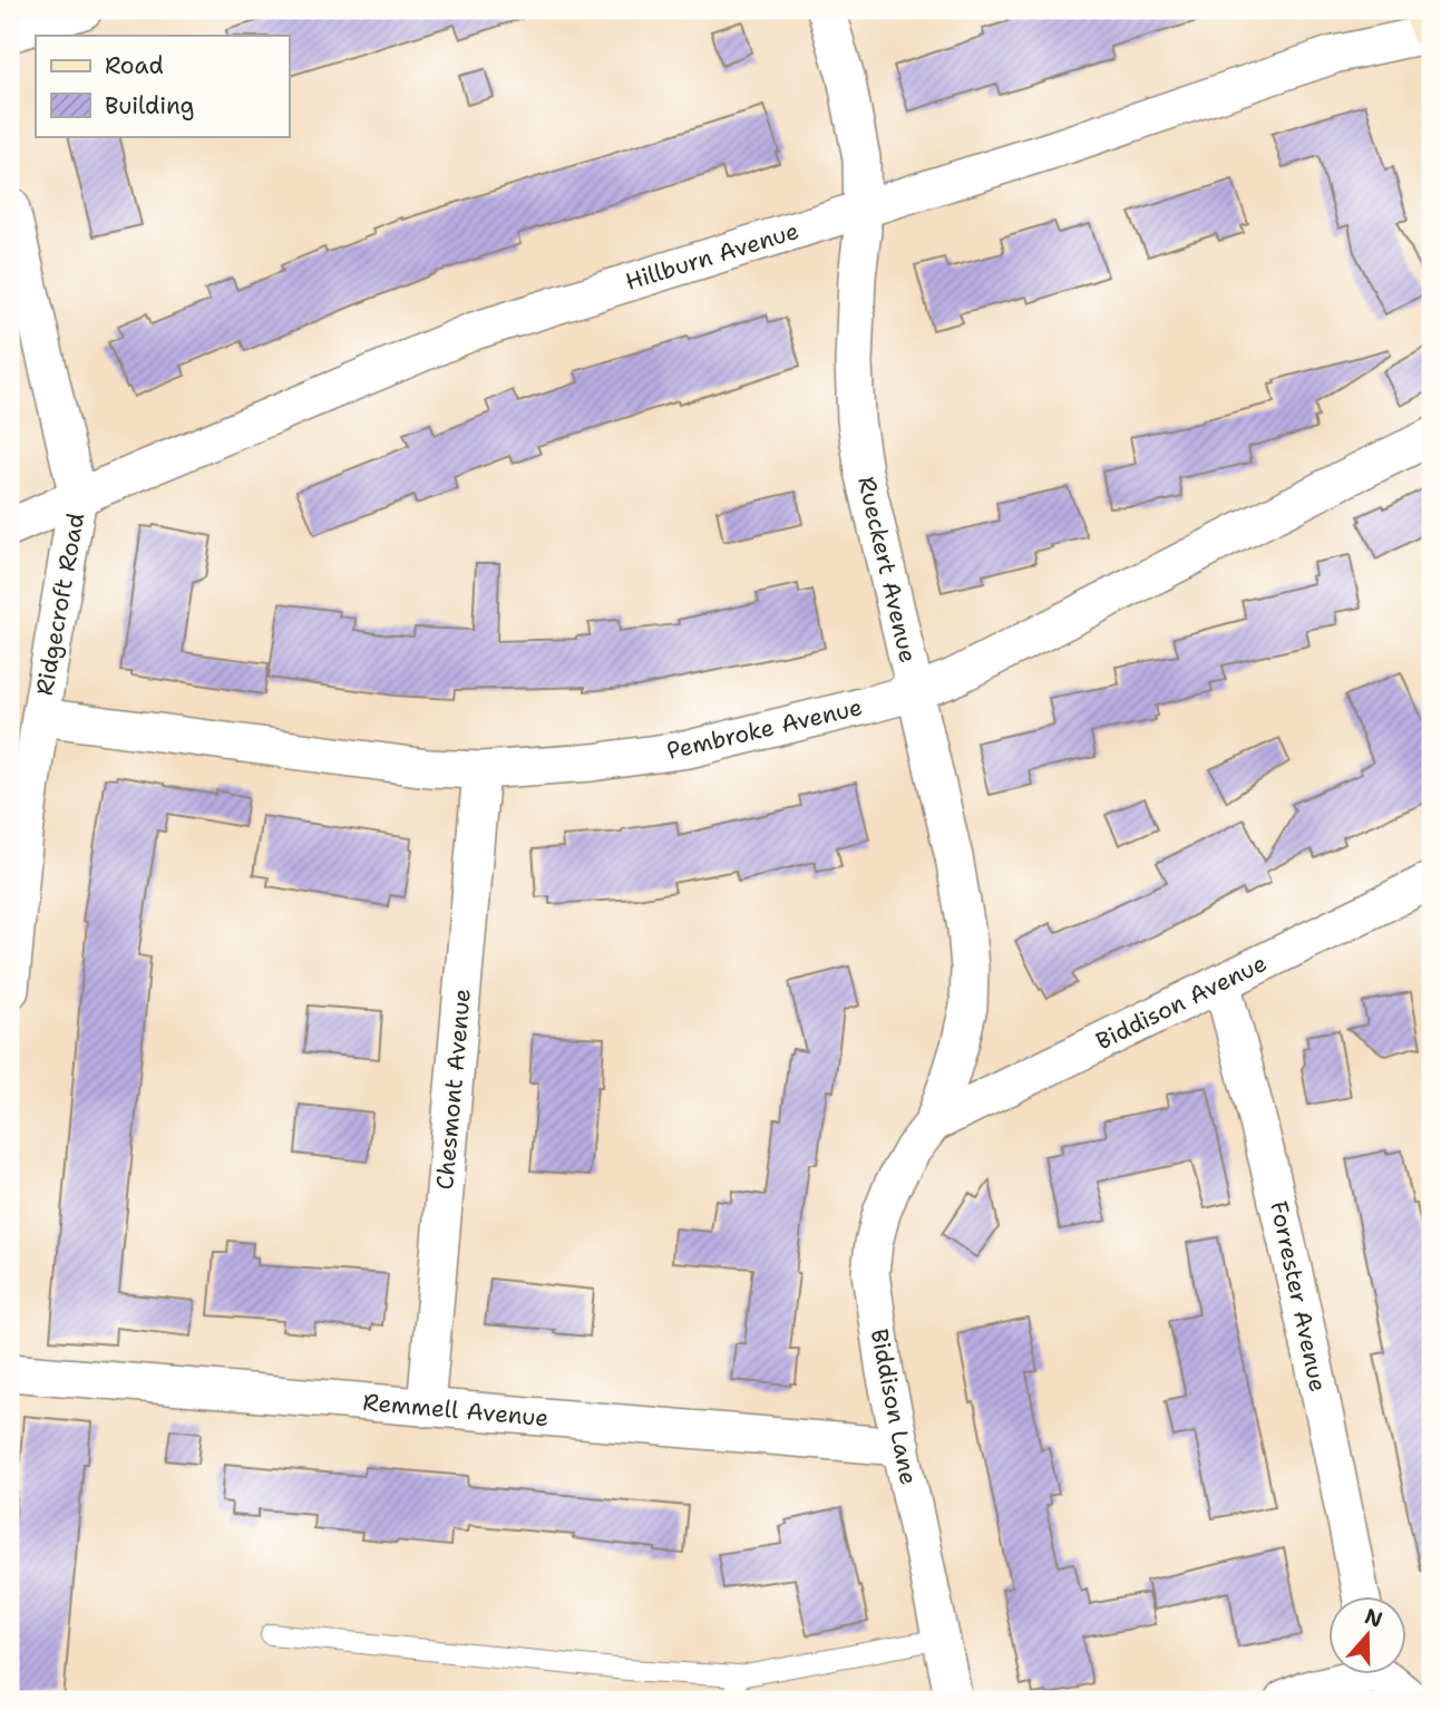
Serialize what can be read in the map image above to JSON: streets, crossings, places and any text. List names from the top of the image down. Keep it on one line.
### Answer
{"streets":{"street":["Hillburn Avenue","Rueckert Avenue","Ridgecroft Road","Pembroke Avenue","Biddison Avenue","Chesmont Avenue","Forrester Avenue","Biddison Lane","Remmell Avenue"]},"crossings":[["Hillburn Avenue","Rueckert Avenue"],["Hillburn Avenue","Ridgecroft Road"],["Rueckert Avenue","Pembroke Avenue"],["Rueckert Avenue","Biddison Avenue"],["Rueckert Avenue","Biddison Lane"],["Ridgecroft Road","Pembroke Avenue"],["Pembroke Avenue","Chesmont Avenue"],["Biddison Avenue","Forrester Avenue"],["Biddison Avenue","Biddison Lane"],["Chesmont Avenue","Remmell Avenue"],["Biddison Lane","Remmell Avenue"]],"legend":["Road","Building"],"north":"top"}
